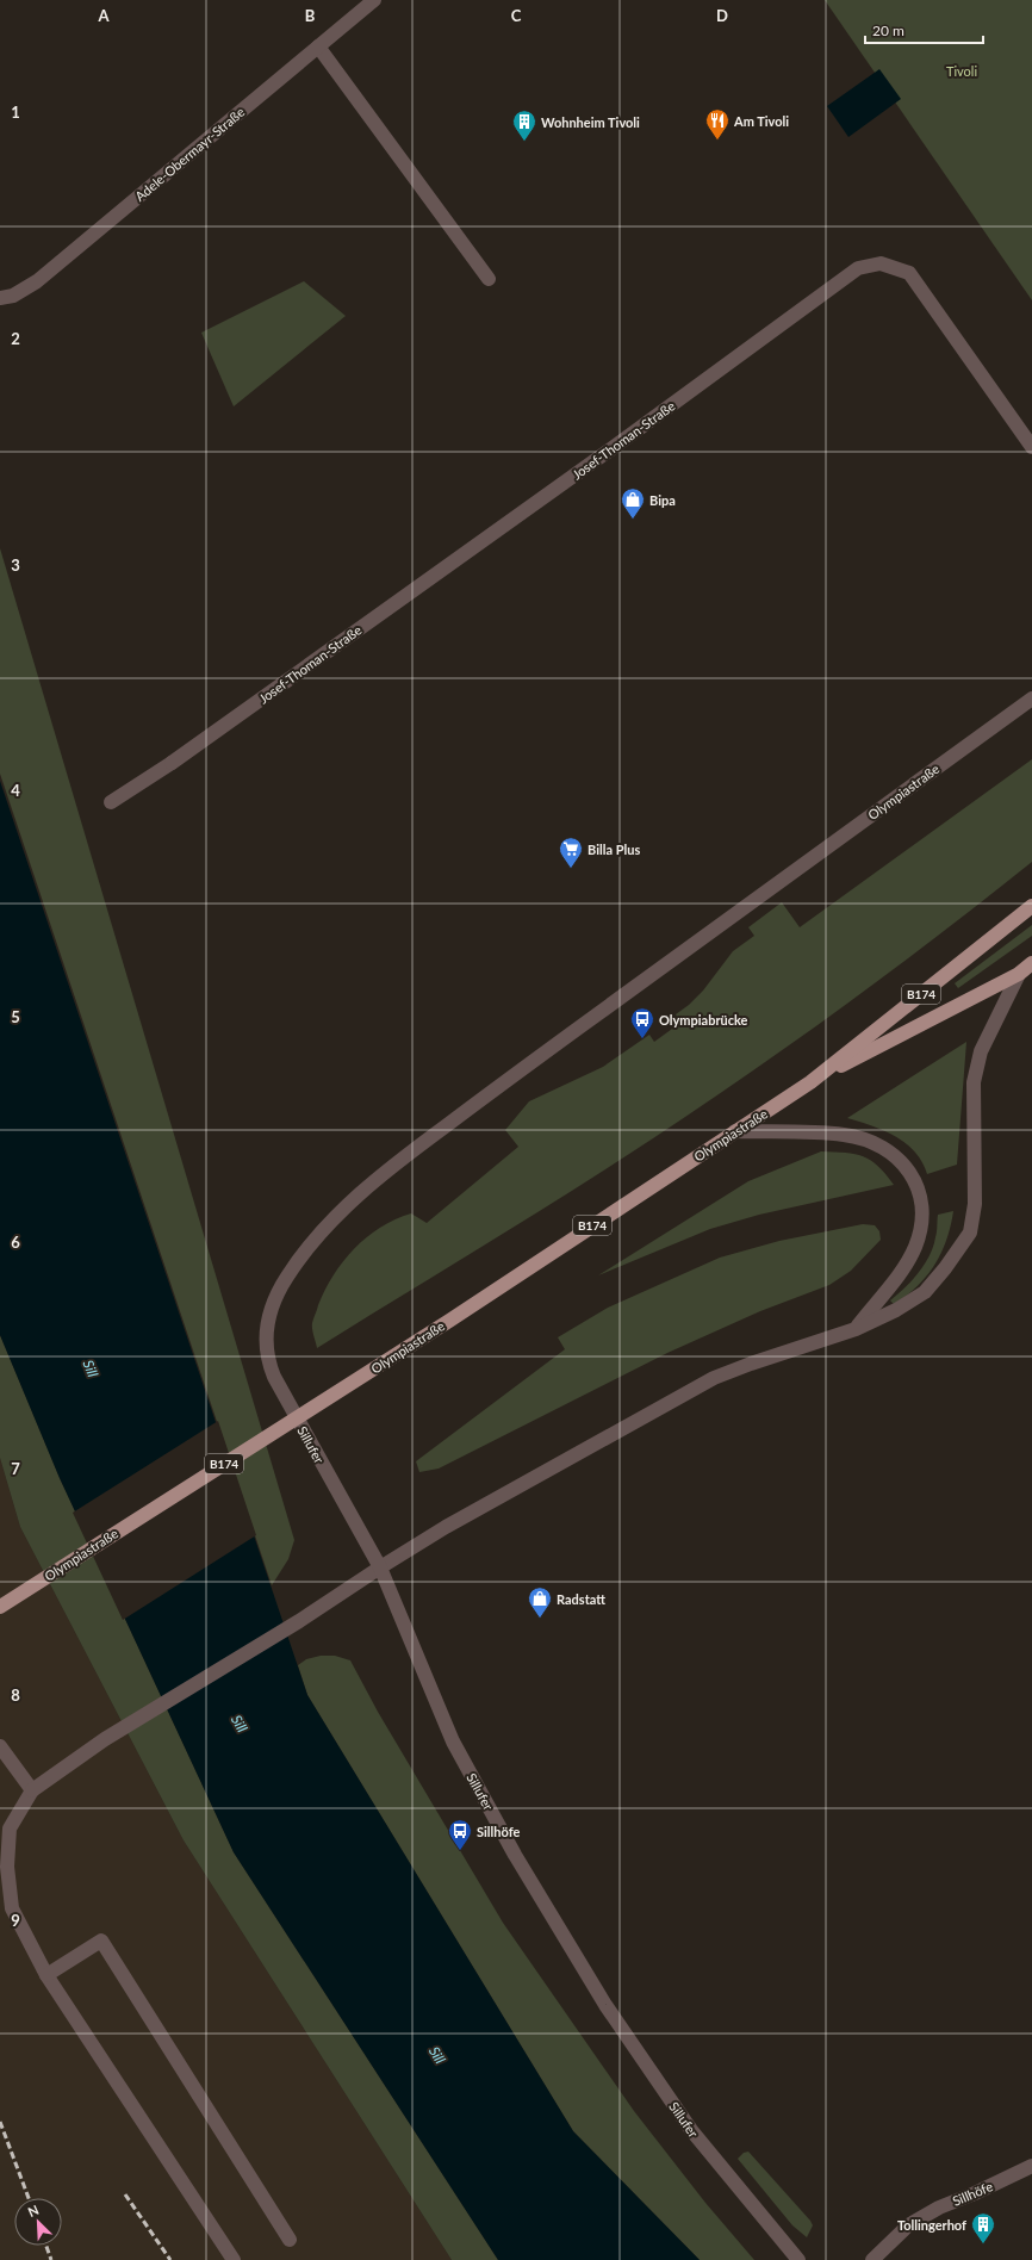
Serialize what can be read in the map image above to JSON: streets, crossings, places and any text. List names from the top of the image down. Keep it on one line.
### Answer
{"streets":{"main road":["Olympiastraße","B174"],"street":["Adele-Obermayr-Straße","Josef-Thoman-Straße","Sillufer","Sillhöfe"]},"crossings":[["Olympiastraße","Sillufer"]],"water":["Sill"],"parks":["Tivoli"],"places":{"restaurant":["Am Tivoli"],"building":["Wohnheim Tivoli","Tollingerhof"],"shop":["Bipa","Radstatt"],"supermarket":["Billa Plus"],"bus stop":["Olympiabrücke","Sillhöfe"]},"scale_bar":"20 m","north":"top left","grid":{"columns":["A","B","C","D"],"rows":["1","2","3","4","5","6","7","8","9"]}}
